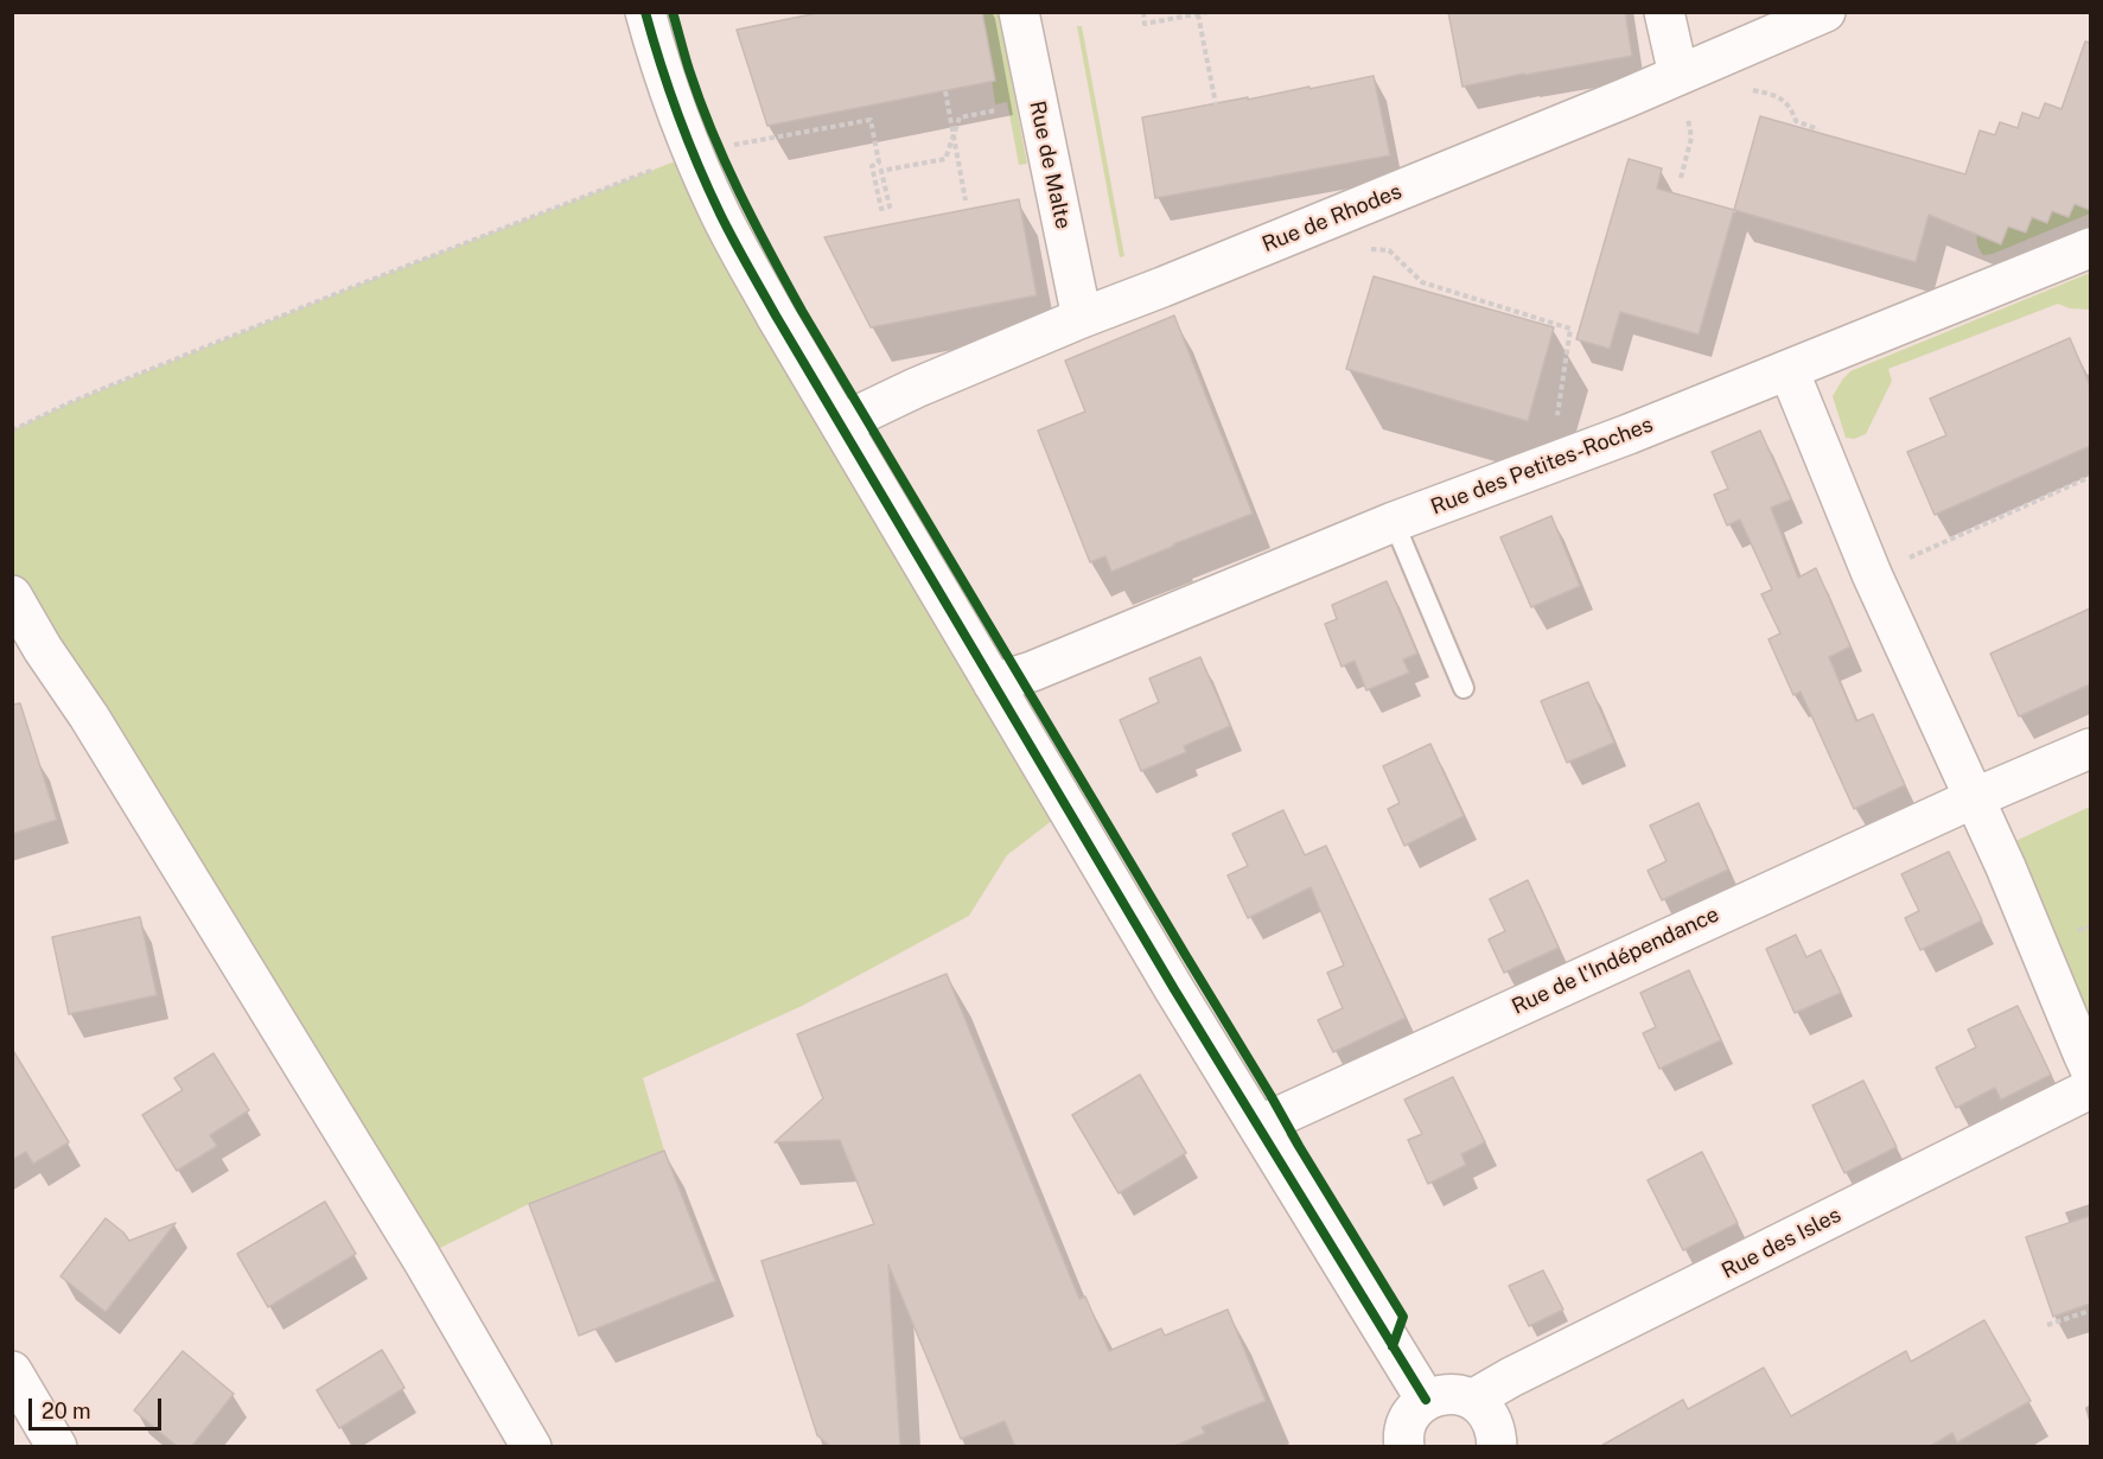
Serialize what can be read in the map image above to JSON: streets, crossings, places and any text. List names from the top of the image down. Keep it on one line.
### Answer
{"streets":{"street":["Rue de Malte","Rue de Rhodes","Rue des Petites-Roches","Rue de l'Indépendance","Rue des Isles"]},"crossings":[["Rue de Malte","Rue de Rhodes"]],"scale_bar":"20 m"}
